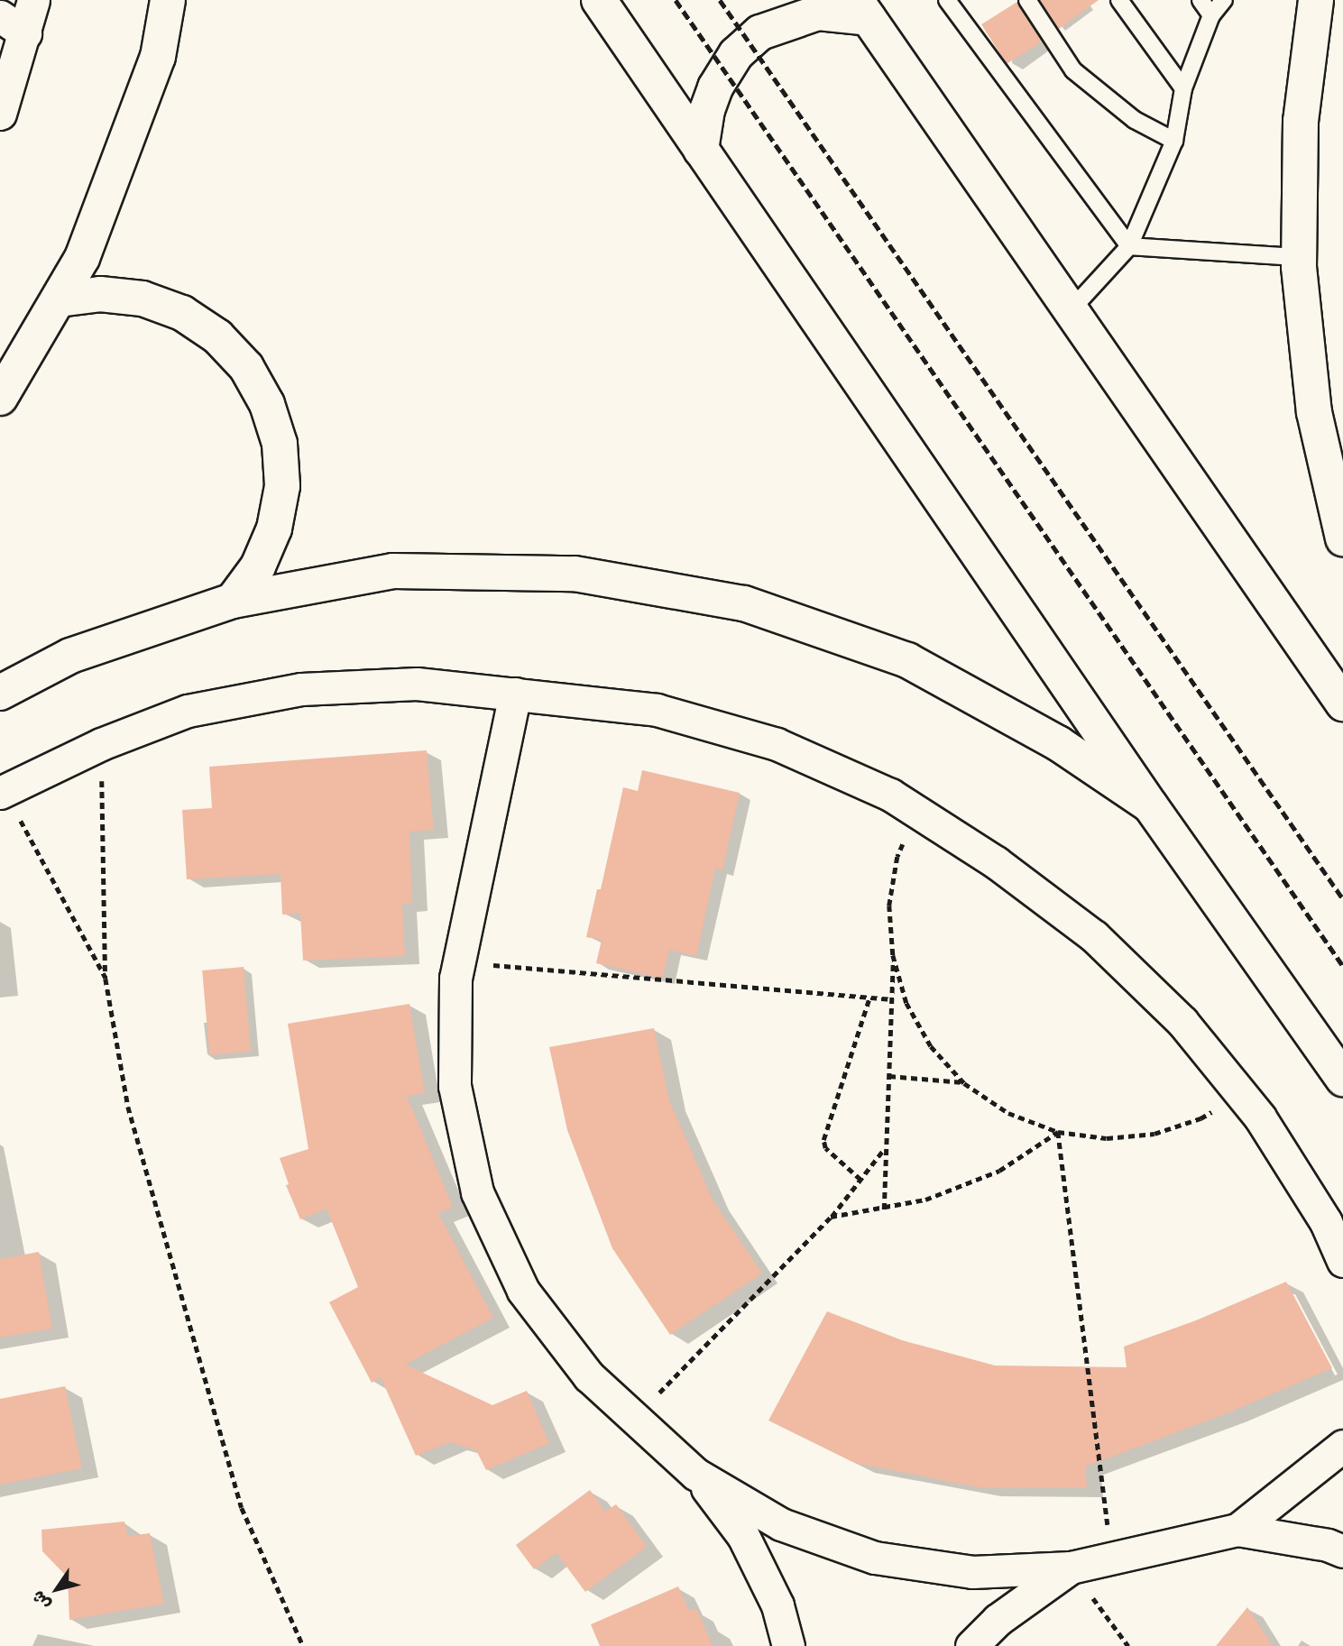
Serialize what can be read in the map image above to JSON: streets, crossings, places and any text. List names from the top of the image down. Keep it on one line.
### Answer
{"north":"bottom left"}
